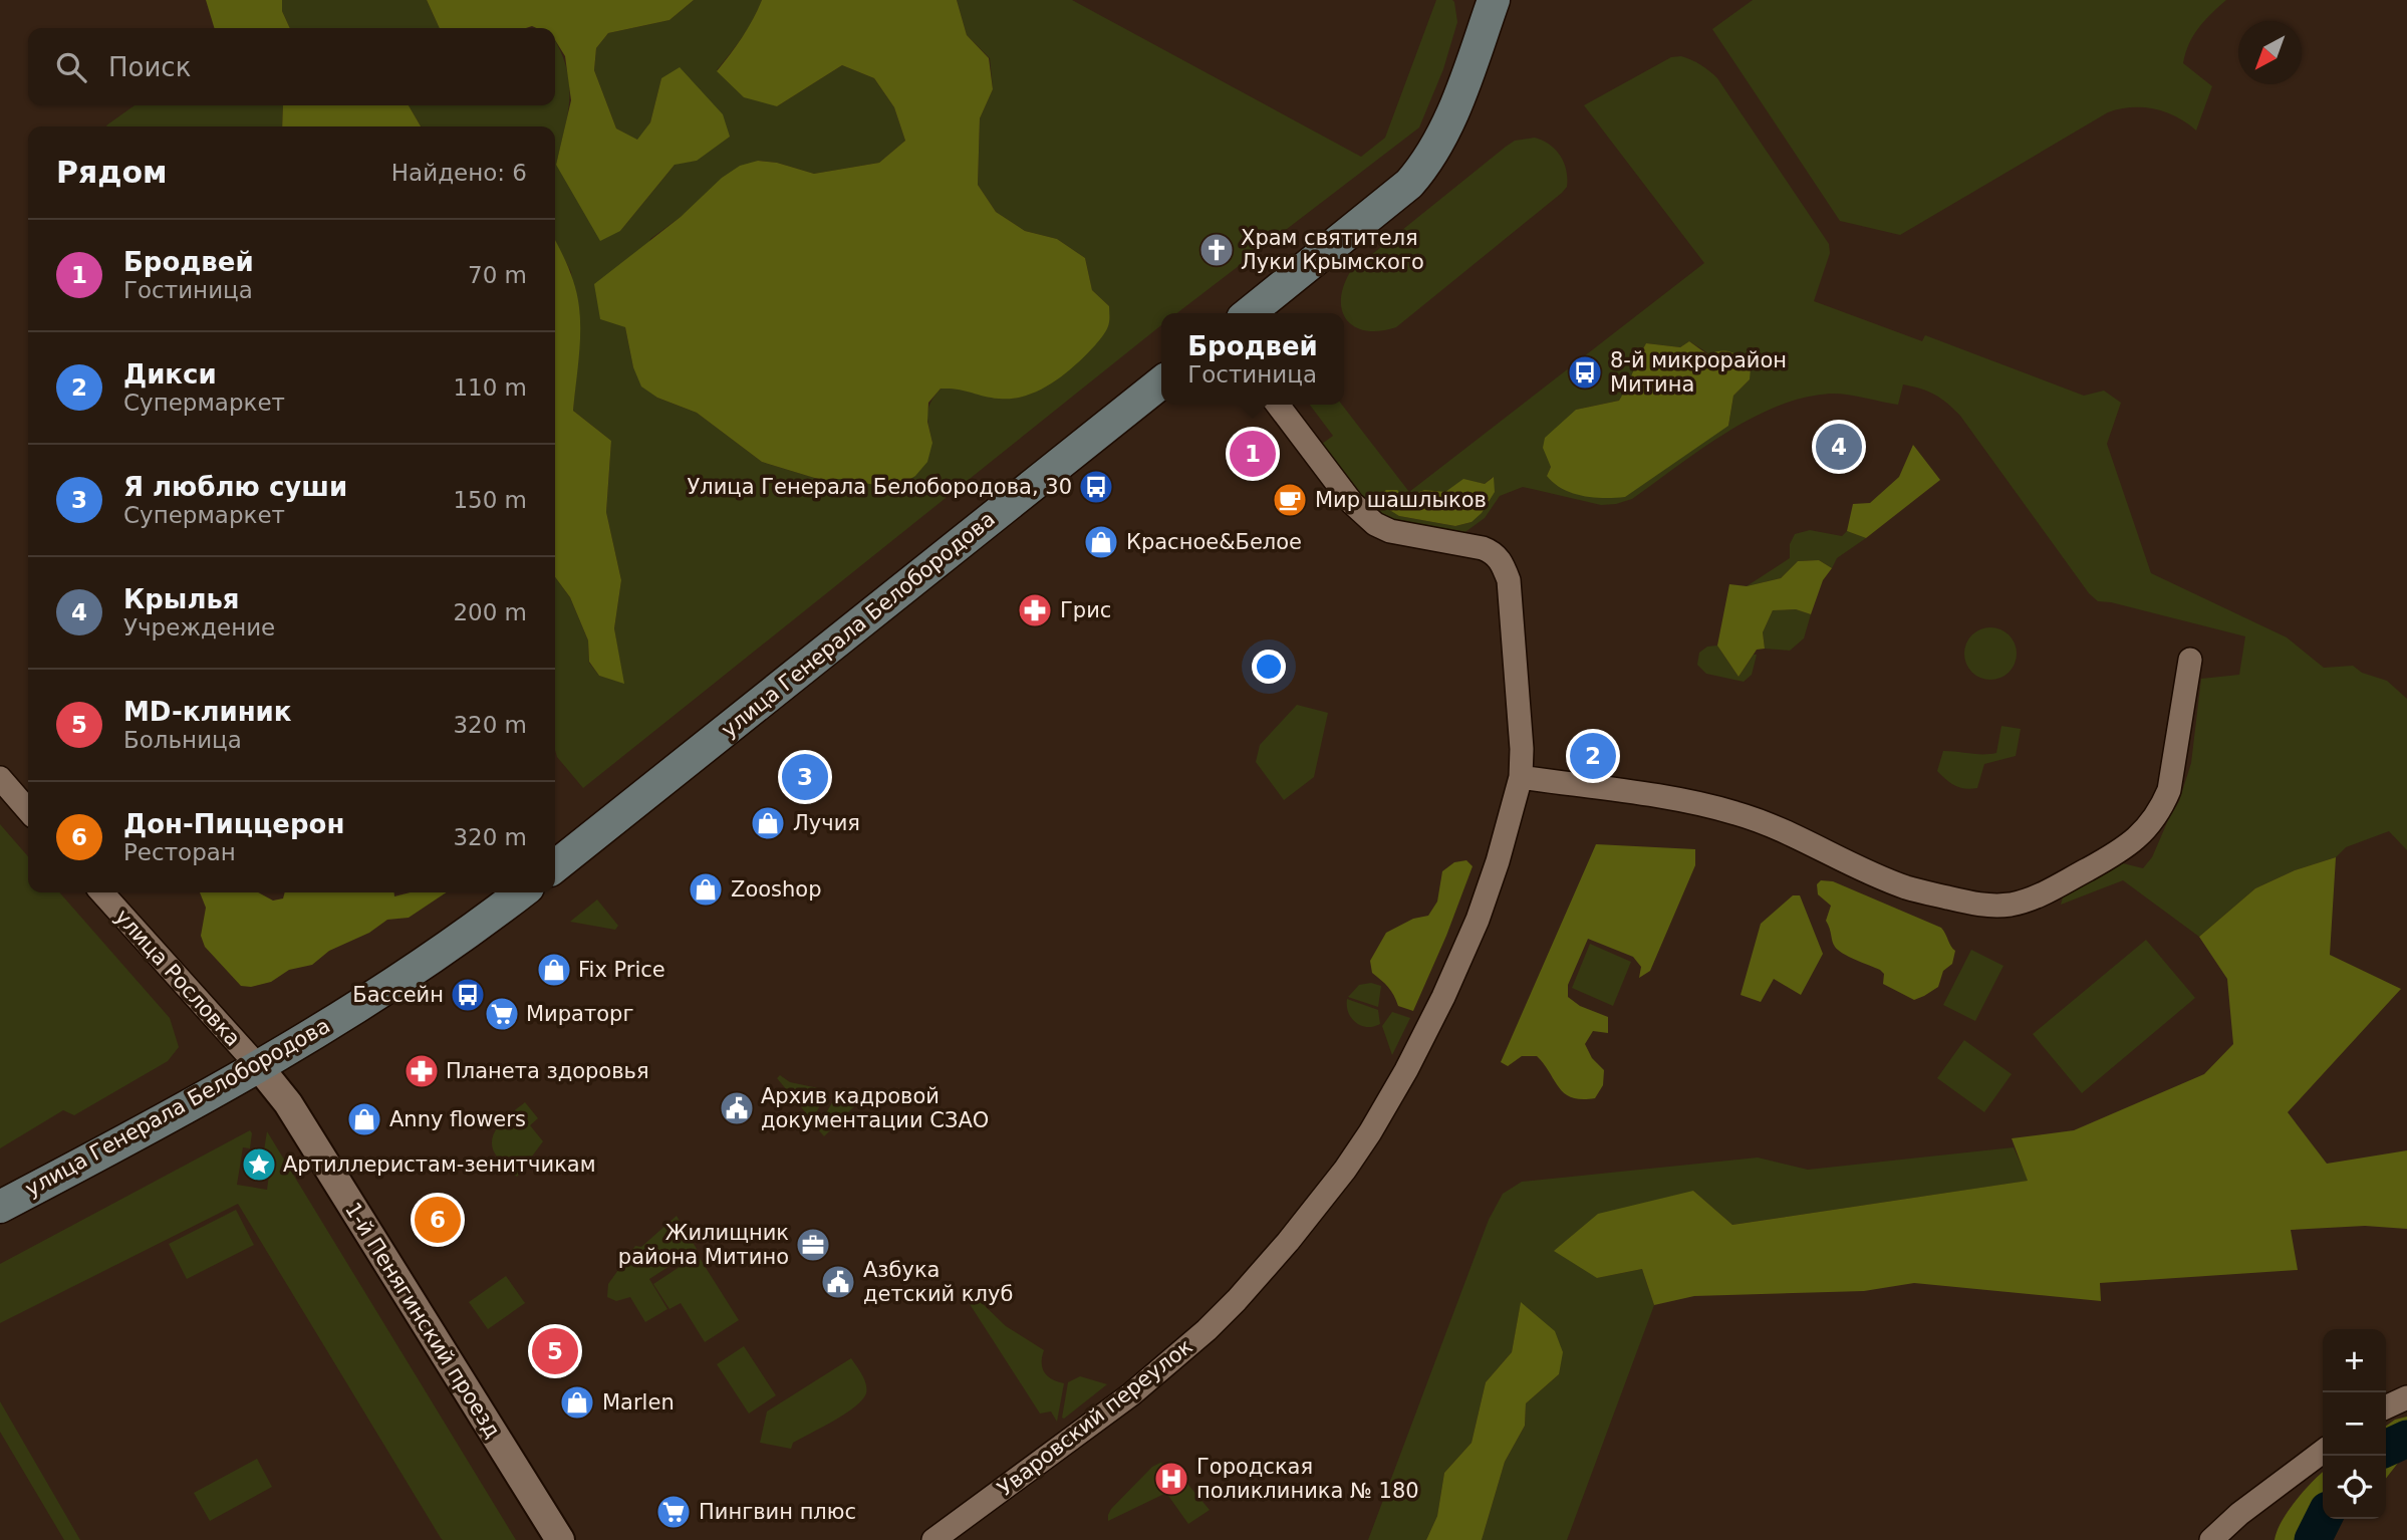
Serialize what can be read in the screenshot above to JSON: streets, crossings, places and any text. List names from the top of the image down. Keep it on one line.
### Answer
{"streets":{"main road":["улица Генерала Белобородова"],"street":["улица Рословка","1-й Пенягинский проезд","Уваровский переулок"]},"crossings":[["улица Генерала Белобородова","улица Рословка"],["улица Генерала Белобородова","1-й Пенягинский проезд"],["улица Рословка","1-й Пенягинский проезд"]],"places":{"church":["Храм святителя Луки Крымского"],"bus stop":["8-й микрорайон Митина","Улица Генерала Белобородова, 30","Бассейн"],"cafe":["Мир шашлыков"],"shop":["Красное&Белое","Лучия","Zooshop","Fix Price","Anny flowers","Marlen"],"pharmacy":["Грис","Планета здоровья"],"supermarket":["Мираторг","Пингвин плюс"],"public building":["Архив кадровой документации СЗАО","Азбука детский клуб"],"place":["Артиллеристам-зенитчикам"],"office":["Жилищник района Митино"],"hospital":["Городская поликлиника № 180"]},"north":"bottom left","page":{"search":"Поиск","heading":["Рядом","Найдено: 6"],"list":[{"mark":"1","name":"Бродвей","note":"Гостиница","value":"70 m"},{"mark":"2","name":"Дикси","note":"Супермаркет","value":"110 m"},{"mark":"3","name":"Я люблю суши","note":"Супермаркет","value":"150 m"},{"mark":"4","name":"Крылья","note":"Учреждение","value":"200 m"},{"mark":"5","name":"MD-клиник","note":"Больница","value":"320 m"},{"mark":"6","name":"Дон-Пиццерон","note":"Ресторан","value":"320 m"}],"popup":["Бродвей","Гостиница"],"pins":["4","1","2","3","6","5"],"map_buttons":["+","−"]}}
